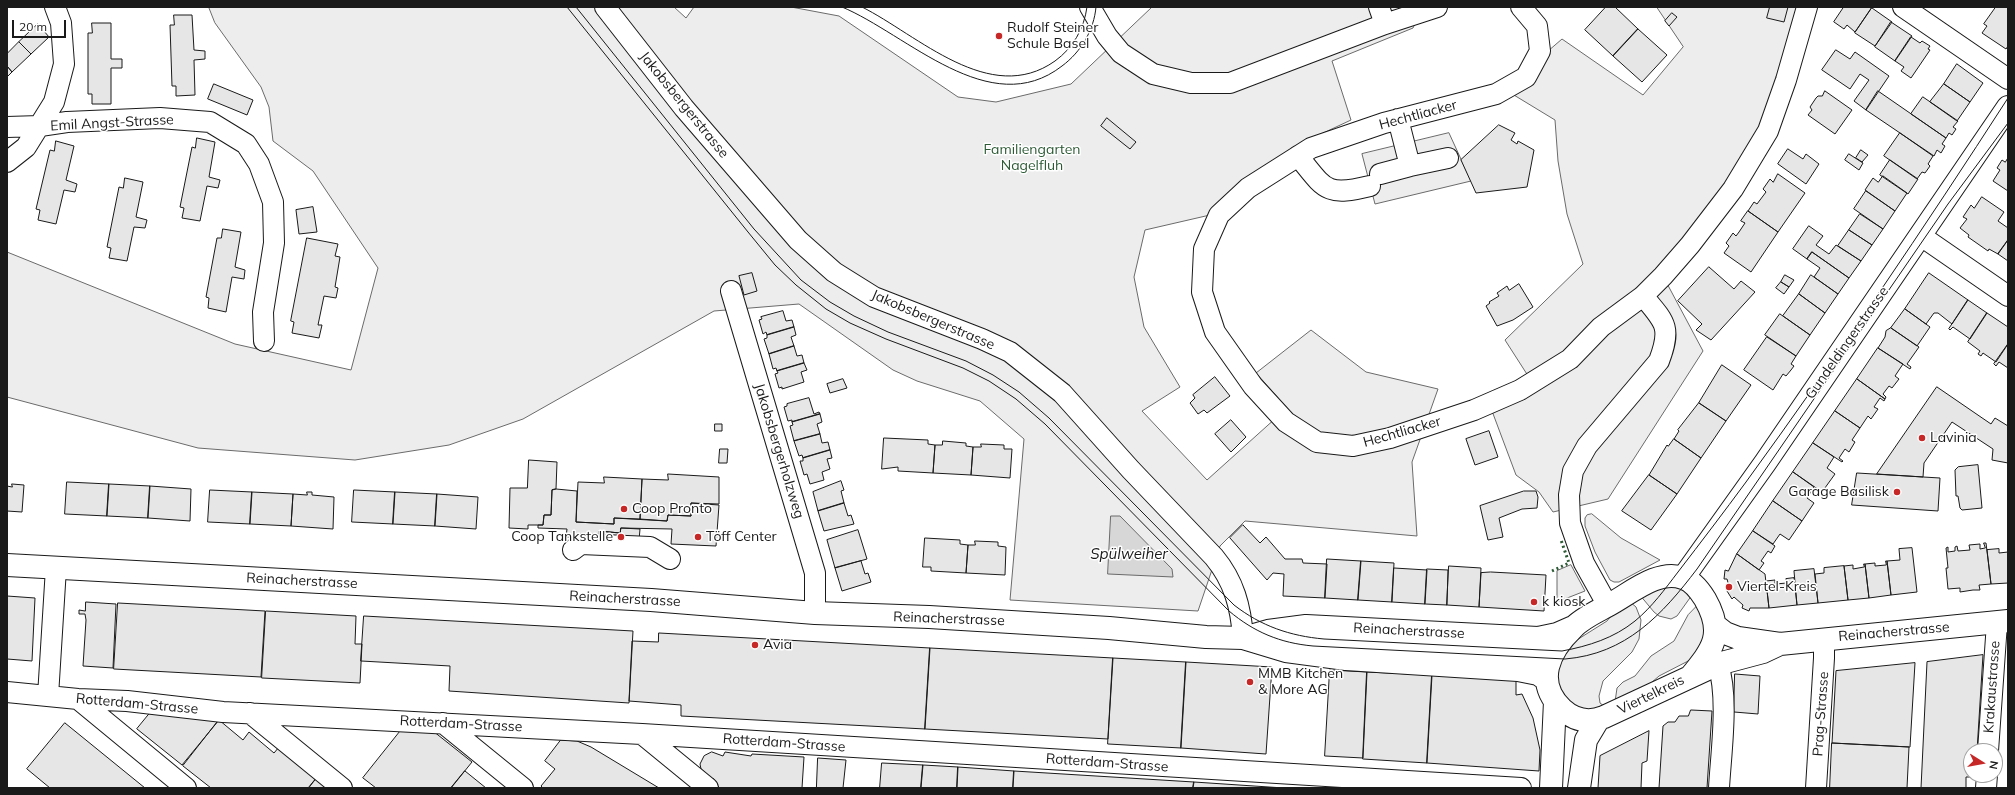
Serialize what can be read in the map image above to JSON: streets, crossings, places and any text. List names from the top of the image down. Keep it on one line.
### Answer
{"streets":{"main road":["Gundeldingerstrasse","Reinacherstrasse","Viertelkreis"],"street":["Jakobsbergerstrasse","Hechtliacker","Emil Angst-Strasse","Jakobsbergerholzweg","Krakaustrasse","Rotterdam-Strasse","Prag-Strasse"]},"crossings":[["Jakobsbergerstrasse","Reinacherstrasse"],["Gundeldingerstrasse","Viertelkreis"],["Jakobsbergerholzweg","Reinacherstrasse"],["Reinacherstrasse","Krakaustrasse"],["Reinacherstrasse","Viertelkreis"],["Reinacherstrasse","Prag-Strasse"]],"water":["Spülweiher"],"parks":["Familiengarten Nagelfluh"],"places":["Rudolf Steiner Schule Basel","Lavinia","Garage Basilisk","Coop Pronto","Coop Tankstelle","Töff Center","Viertel-Kreis","k kiosk","Avia","MMB Kitchen & More AG"],"scale_bar":"20 m","north":"right"}
